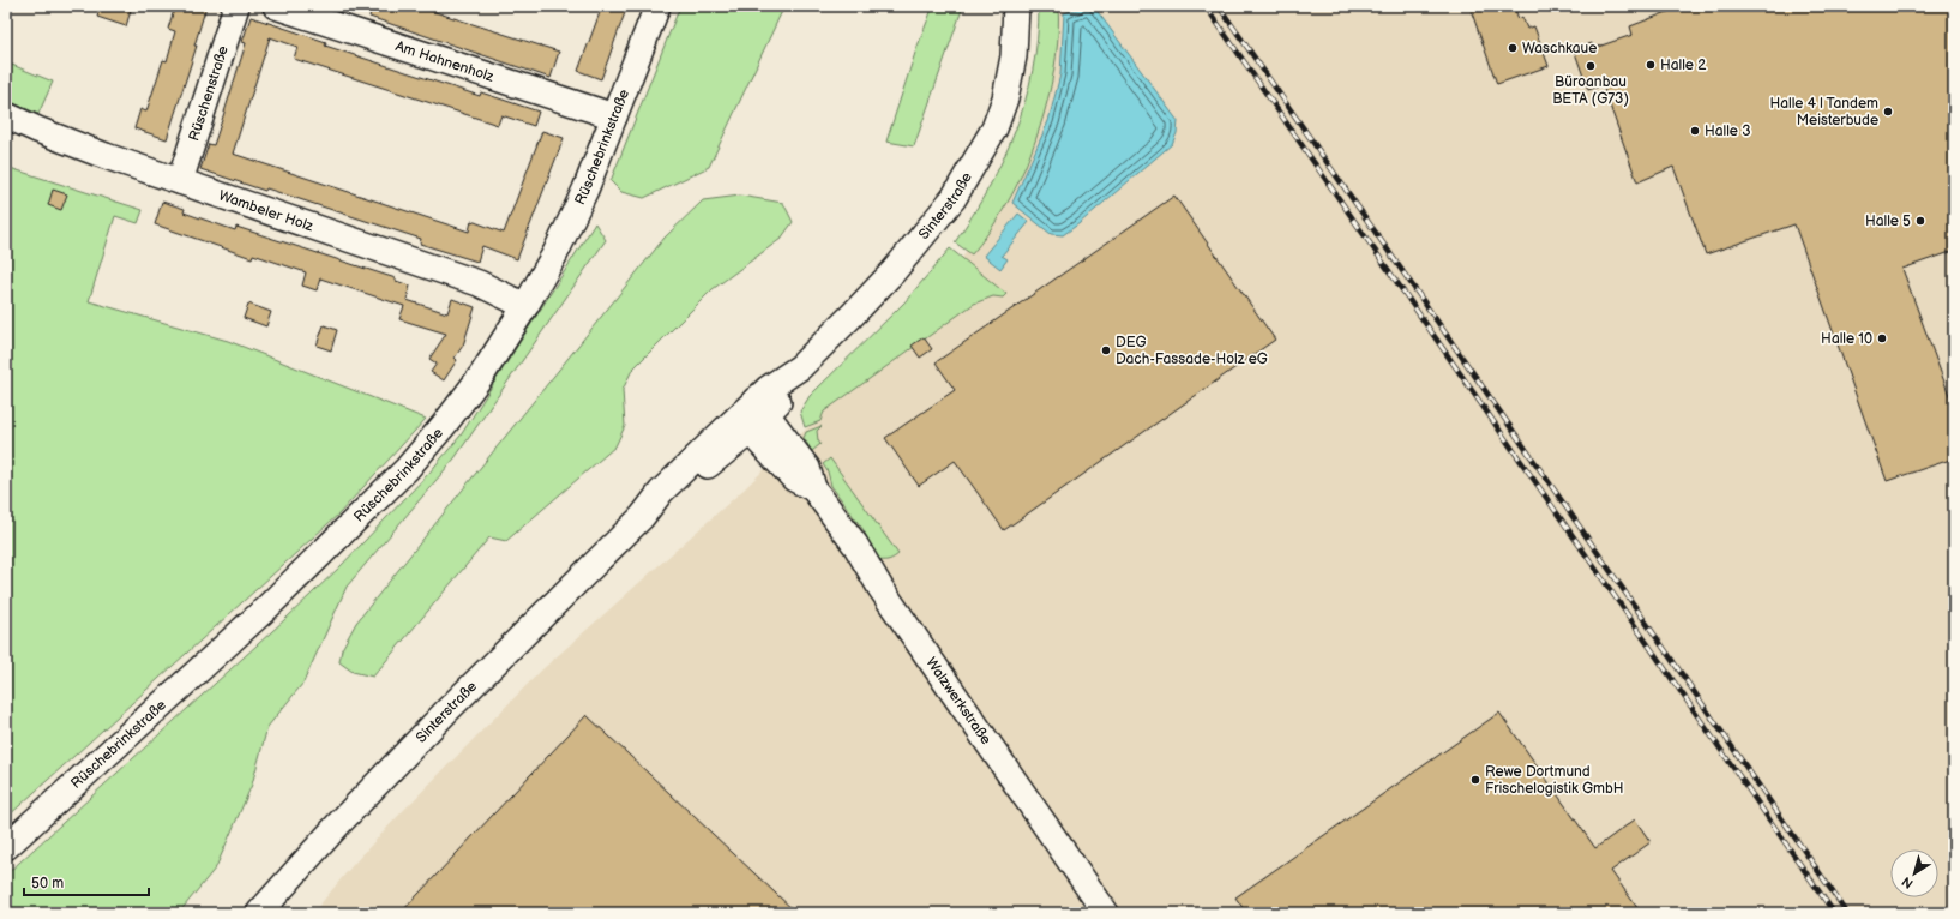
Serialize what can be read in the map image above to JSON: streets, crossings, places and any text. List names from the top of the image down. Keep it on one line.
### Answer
{"streets":{"street":["Am Hahnenholz","Rüschenstraße","Rüschebrinkstraße","Sinterstraße","Wambeler Holz","Walzwerkstraße"]},"crossings":[["Am Hahnenholz","Rüschebrinkstraße"],["Rüschenstraße","Wambeler Holz"],["Rüschebrinkstraße","Wambeler Holz"],["Sinterstraße","Walzwerkstraße"]],"places":["Waschkaue","Halle 2","Büroanbau BETA (G73)","Halle 4 | Tandem Meisterbude","Halle 3","Halle 5","Halle 10","DEG Dach-Fassade-Holz eG","Rewe Dortmund Frischelogistik GmbH"],"scale_bar":"50 m","north":"bottom left"}
